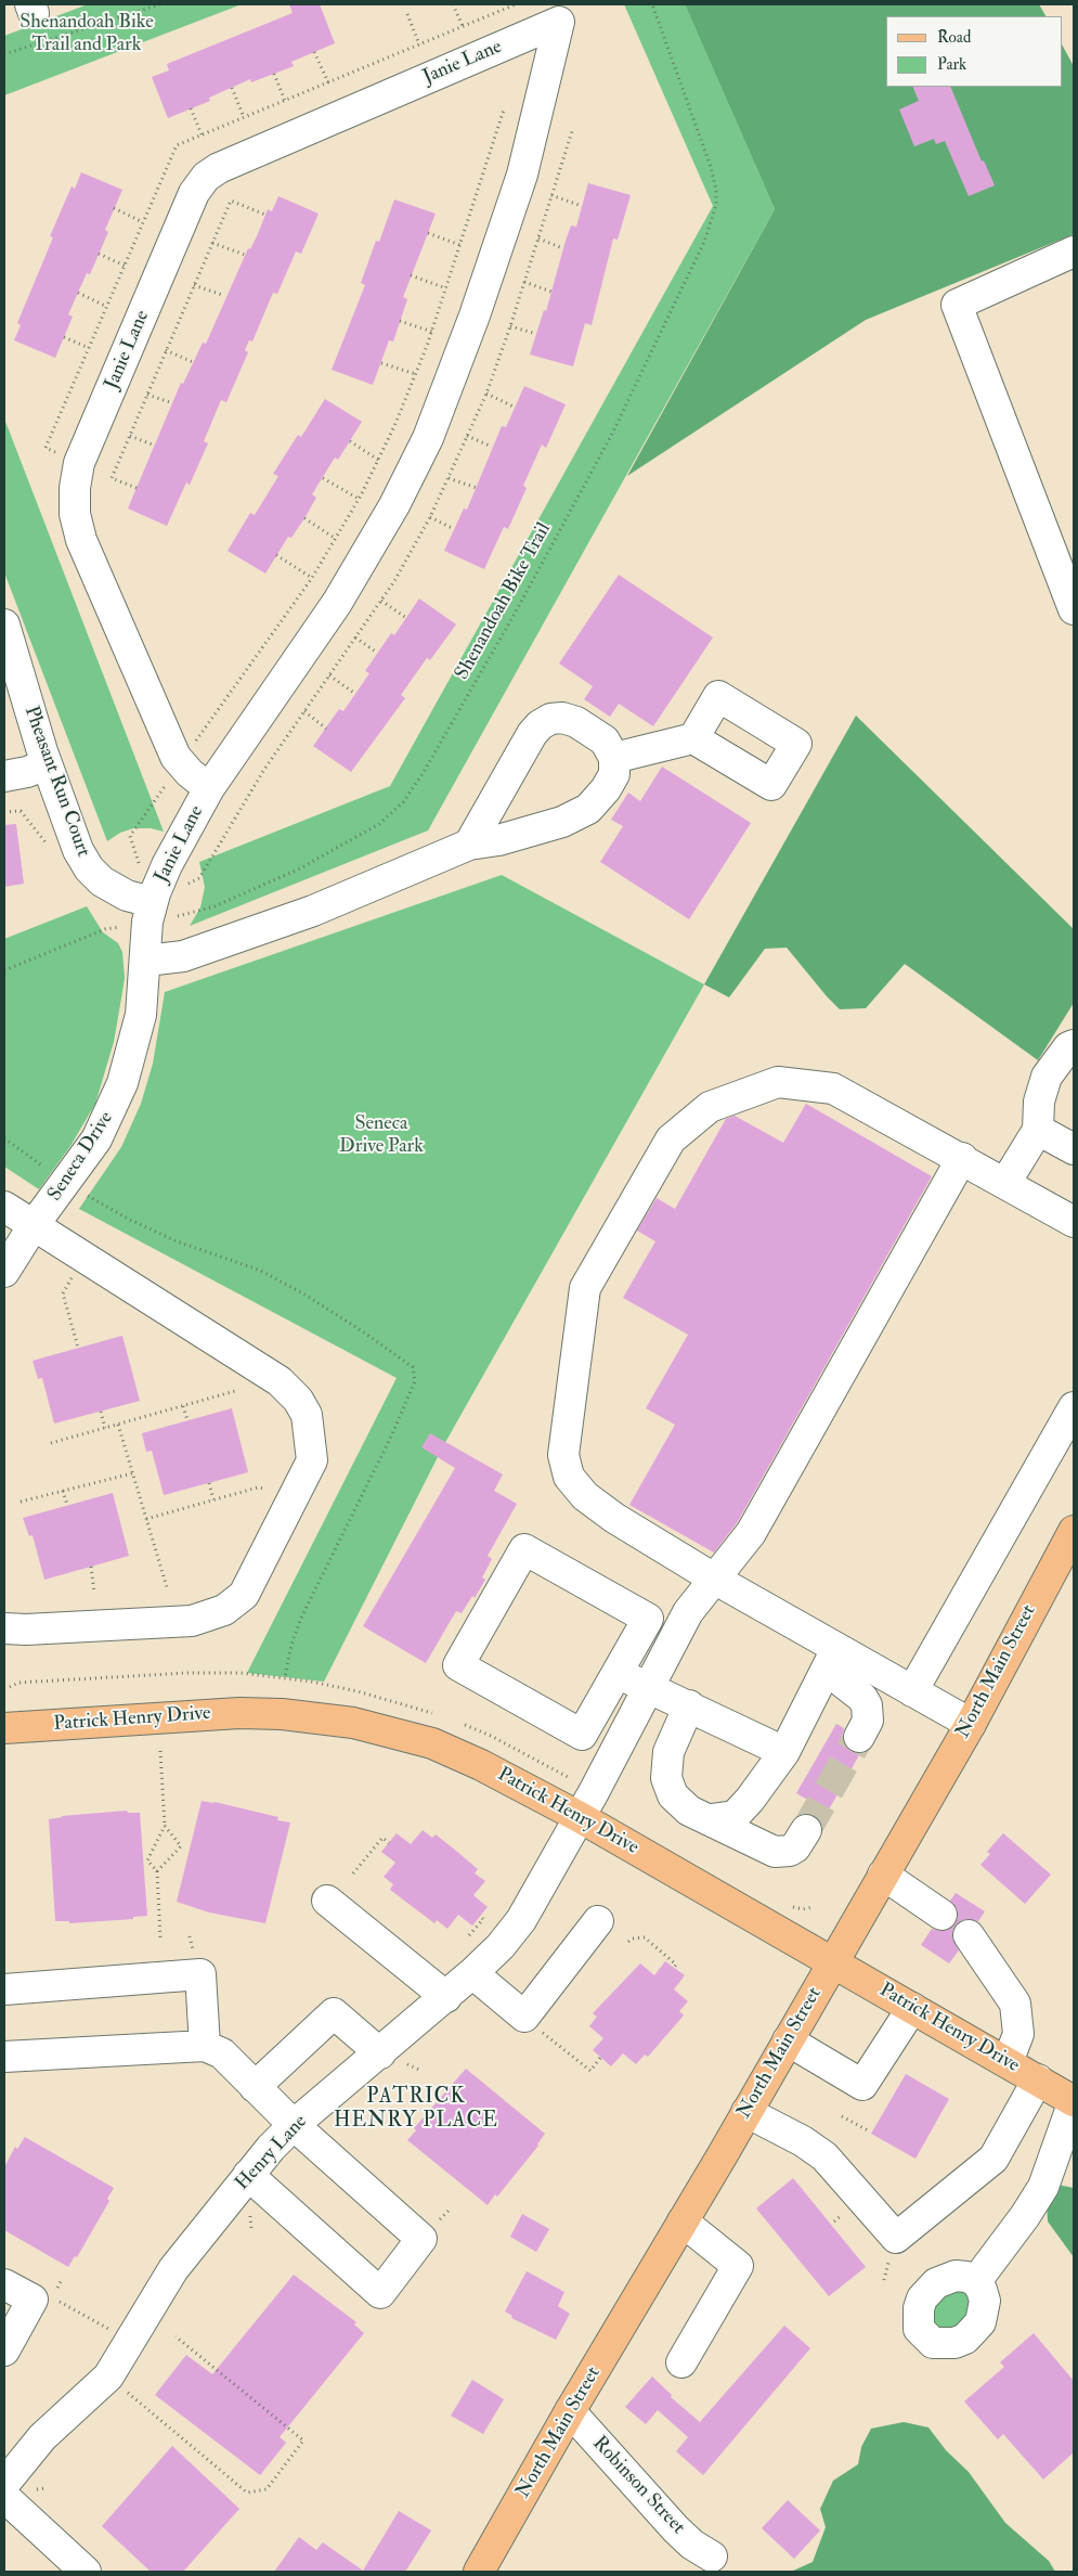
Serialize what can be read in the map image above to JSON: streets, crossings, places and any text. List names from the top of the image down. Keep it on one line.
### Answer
{"streets":{"main road":["North Main Street","Patrick Henry Drive"],"street":["Janie Lane","Pheasant Run Court","Seneca Drive","Henry Lane","Robinson Street"],"path":["Shenandoah Bike Trail"]},"crossings":[["Janie Lane","Shenandoah Bike Trail"],["Janie Lane","Pheasant Run Court"],["Janie Lane","Seneca Drive"],["Shenandoah Bike Trail","Pheasant Run Court"],["Shenandoah Bike Trail","Seneca Drive"],["Pheasant Run Court","Seneca Drive"],["North Main Street","Patrick Henry Drive"],["North Main Street","Robinson Street"],["Patrick Henry Drive","Henry Lane"]],"districts":["PATRICK HENRY PLACE"],"parks":["Shenandoah Bike Trail and Park","Seneca Drive Park"],"legend":["Road","Park"]}
